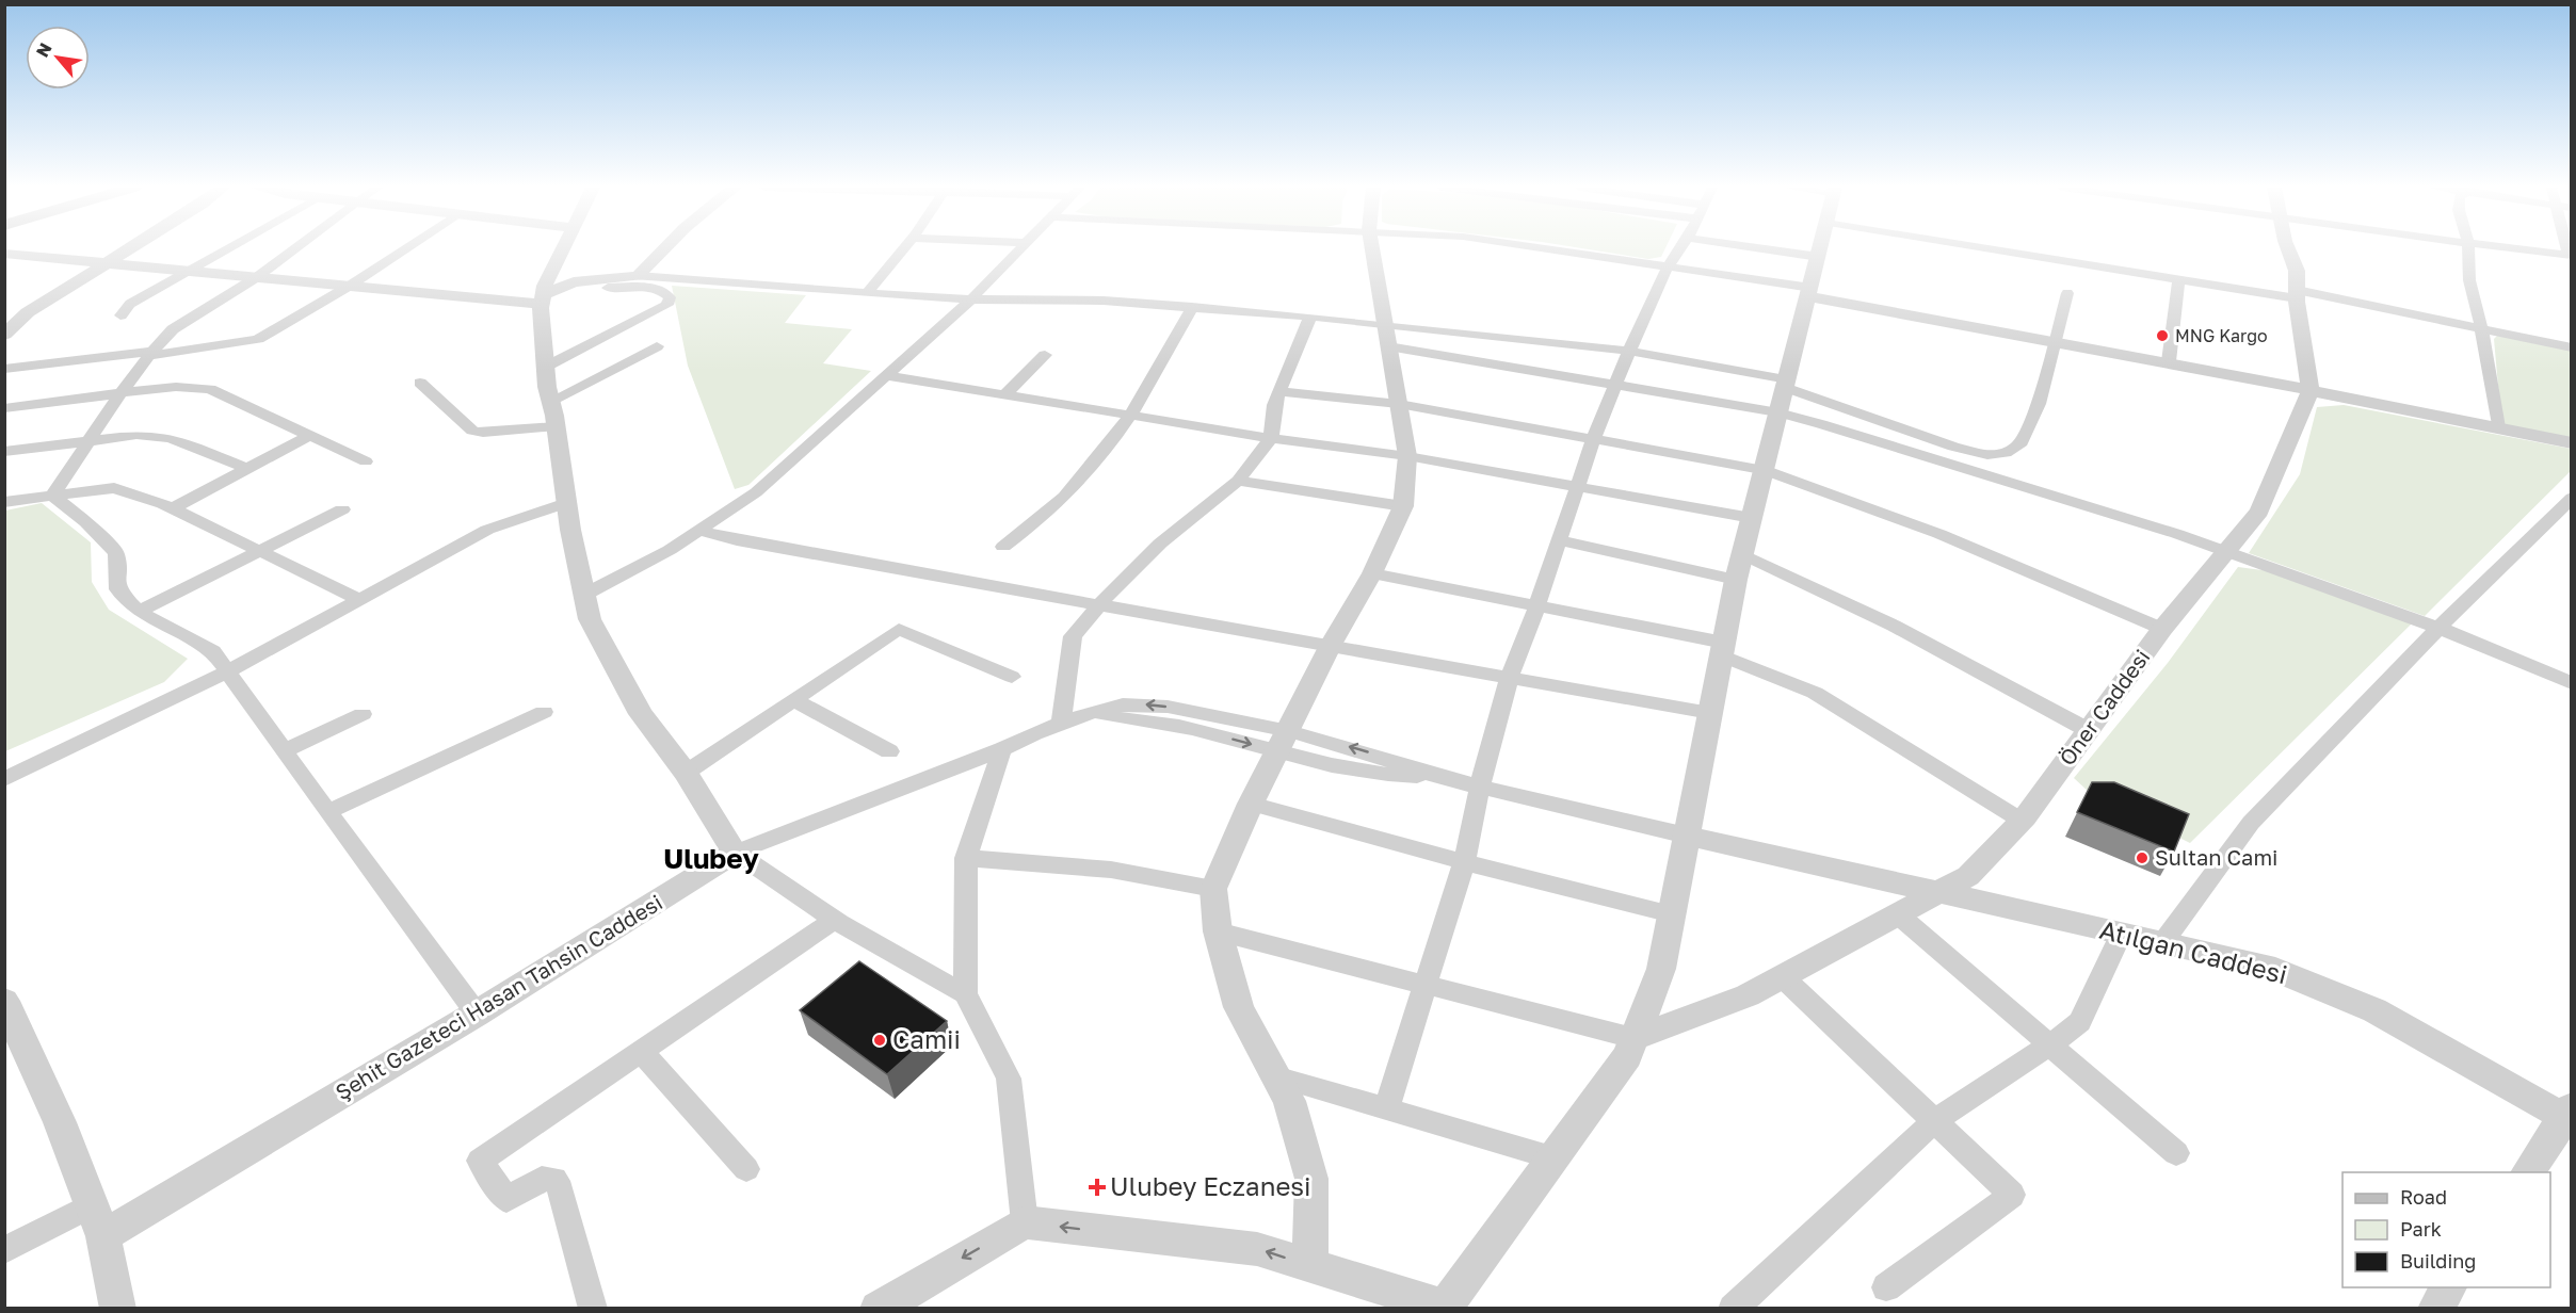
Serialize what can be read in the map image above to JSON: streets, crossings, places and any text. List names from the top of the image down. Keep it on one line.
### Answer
{"streets":{"street":["Öner Caddesi","Atılgan Caddesi","Şehit Gazeteci Hasan Tahsin Caddesi"]},"crossings":[["Öner Caddesi","Atılgan Caddesi"]],"districts":["Ulubey"],"places":{"other":["MNG Kargo","Sultan Cami","Camii"],"health":["Ulubey Eczanesi"]},"legend":["Road","Park","Building"],"north":"top left"}
